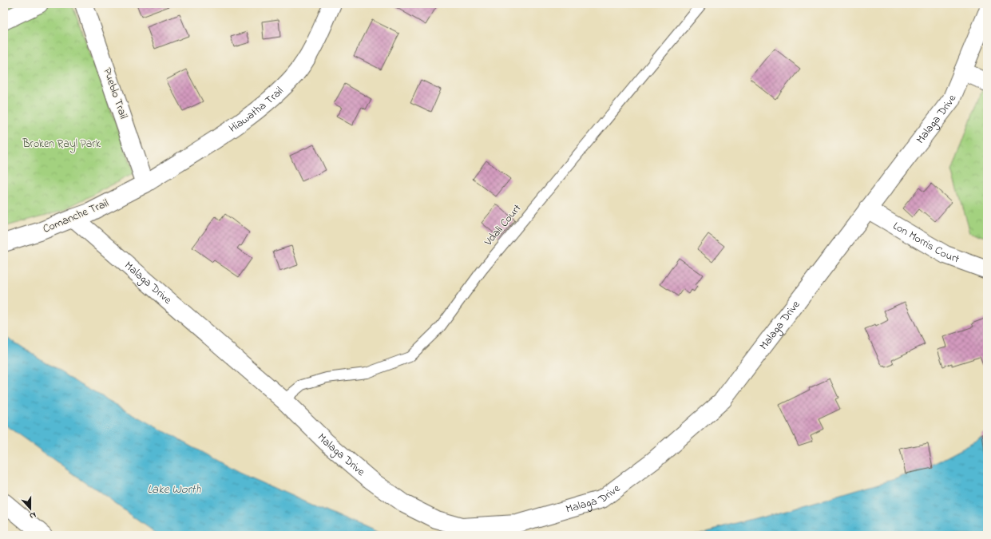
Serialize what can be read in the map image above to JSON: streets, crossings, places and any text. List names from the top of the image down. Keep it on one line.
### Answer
{"streets":{"street":["Pueblo Trail","Hiawatha Trail","Malaga Drive","Comanche Trail","Lon Morris Court"],"lane":["Vdali Court"]},"crossings":[["Pueblo Trail","Hiawatha Trail"],["Pueblo Trail","Comanche Trail"],["Hiawatha Trail","Comanche Trail"],["Malaga Drive","Comanche Trail"],["Malaga Drive","Vdali Court"],["Malaga Drive","Lon Morris Court"]],"water":["Lake Worth"],"parks":["Broken Rayl Park"],"north":"bottom"}
